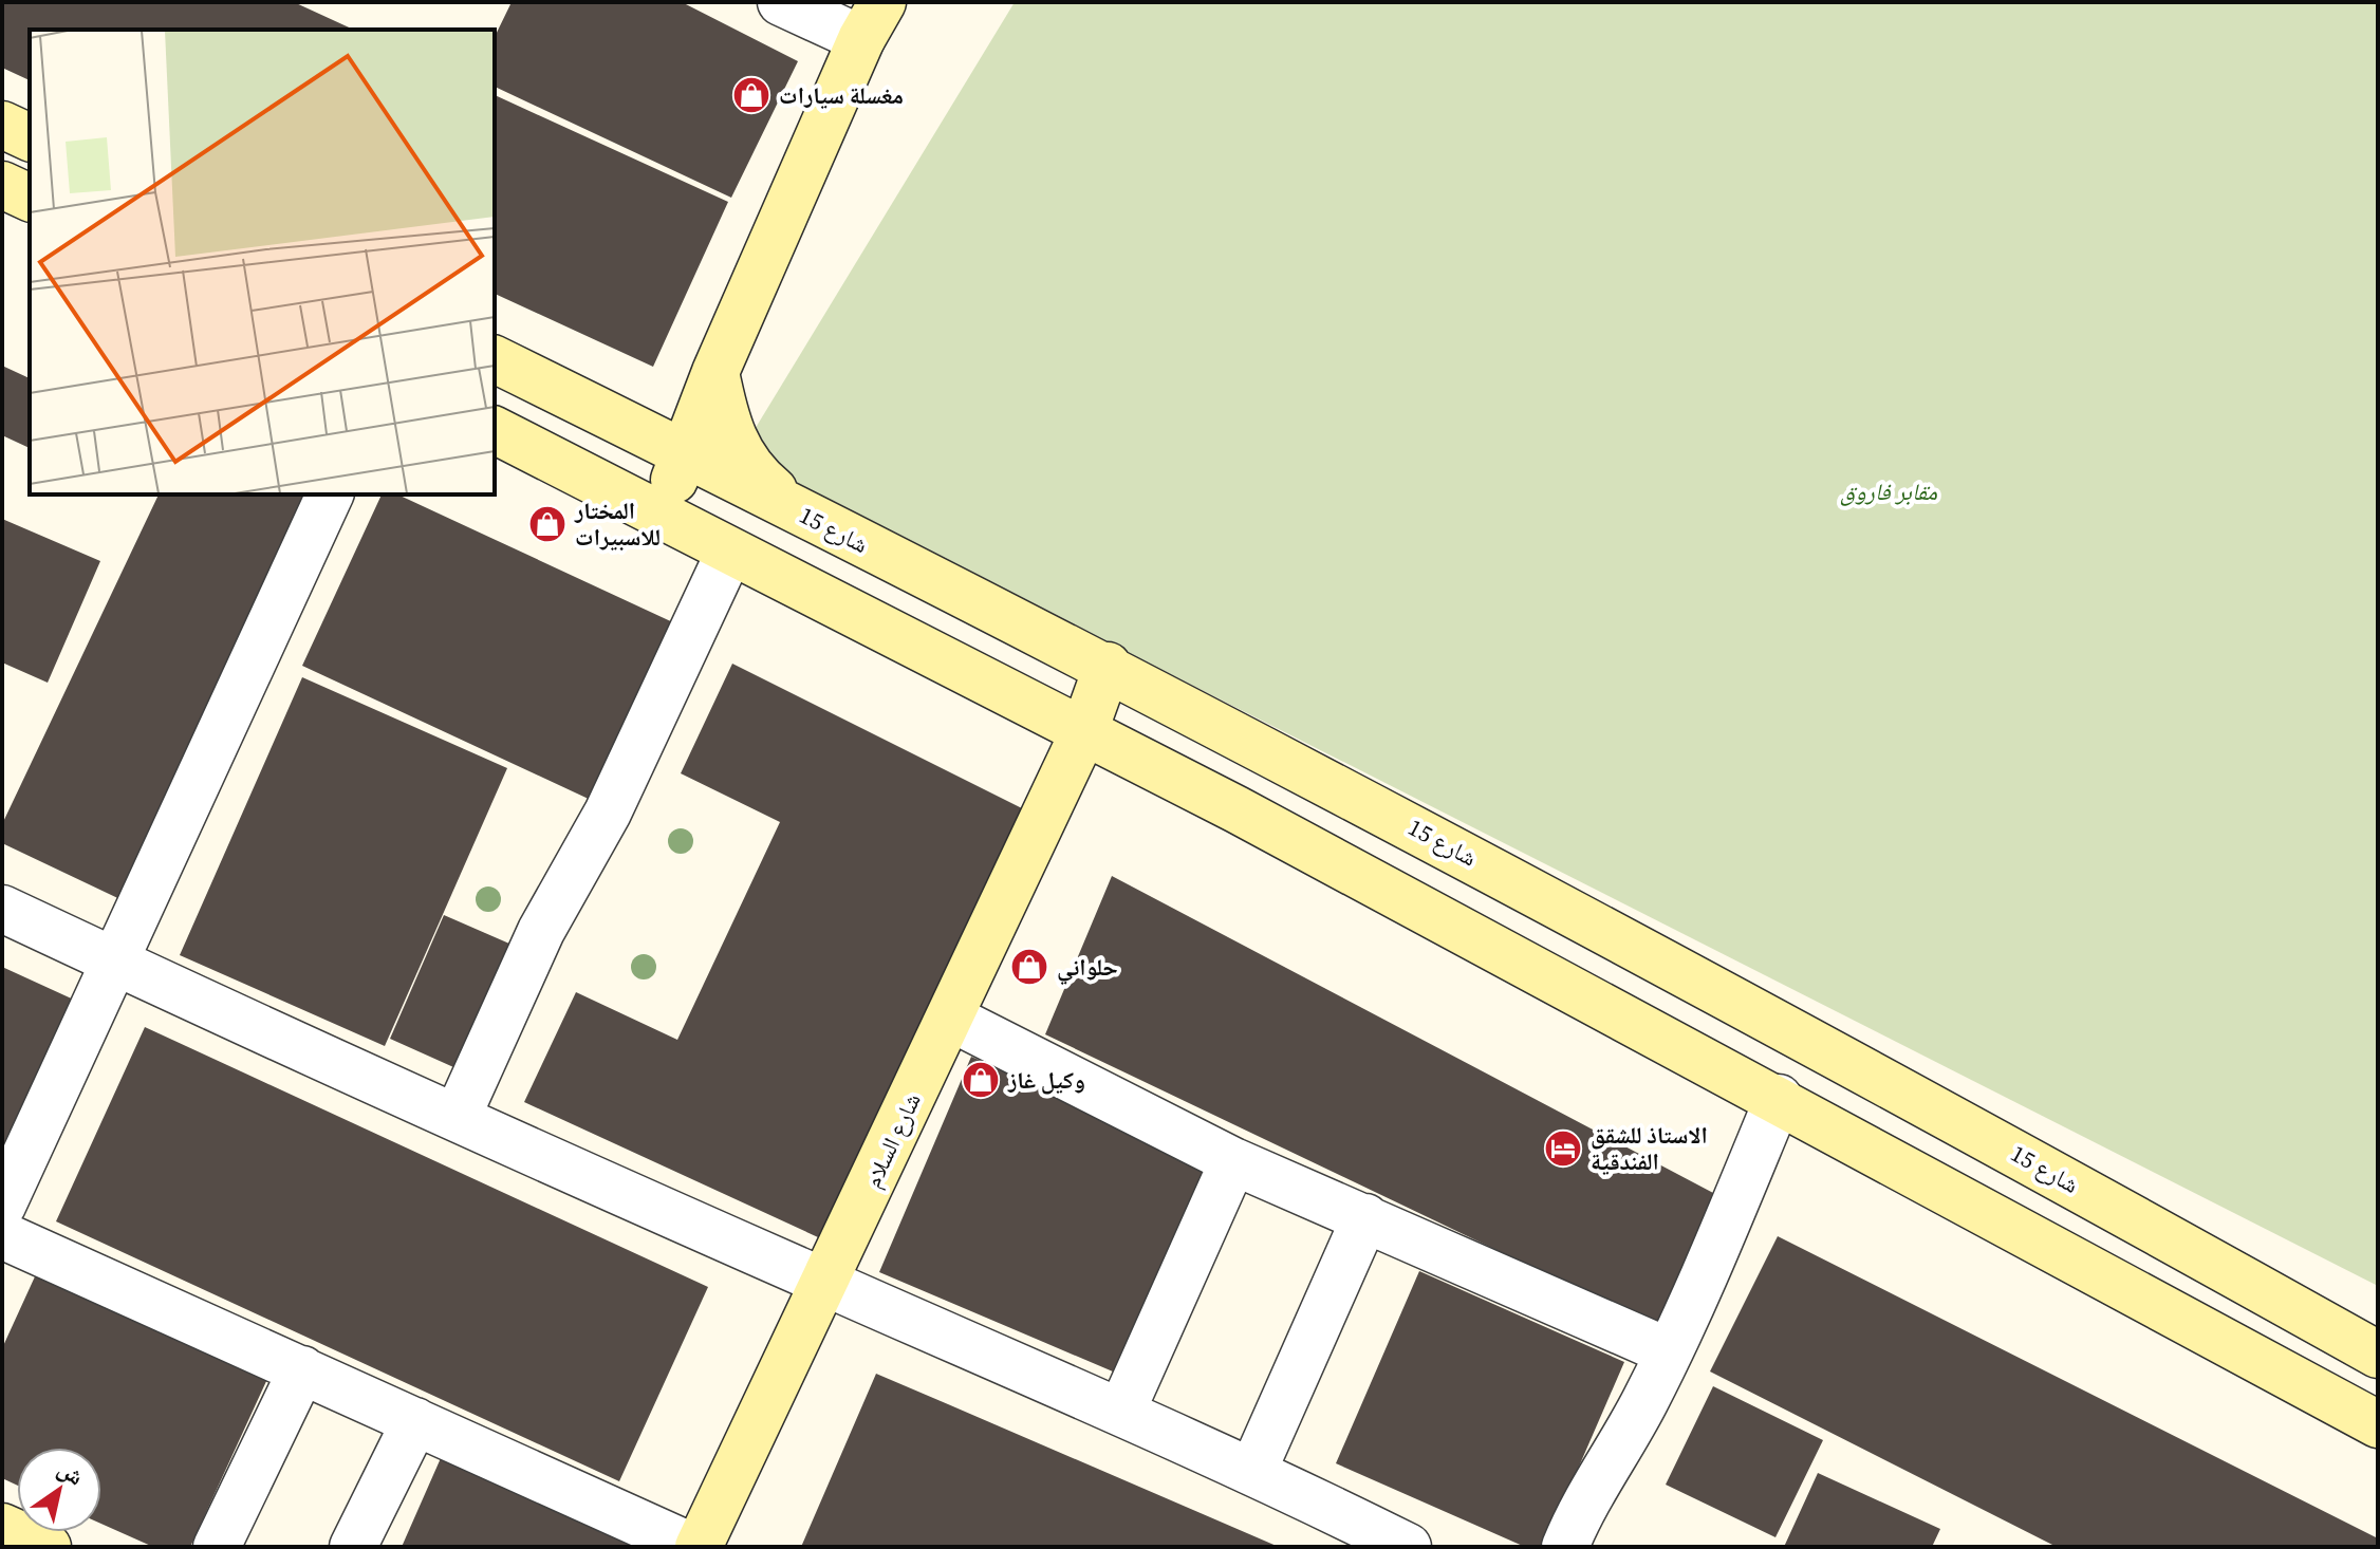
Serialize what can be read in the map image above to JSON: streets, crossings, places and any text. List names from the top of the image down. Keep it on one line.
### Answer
{"streets":{"street":["شارع 15","شارع السلام"]},"crossings":[["شارع 15","شارع السلام"]],"parks":["مقابر فاروق"],"places":{"shop":["مغسلة سيارات","المختار للاسبيرات","حلواني","وكيل غاز"],"hotel":["الاستاذ للشقق الفندقية"]},"north":"top right"}
